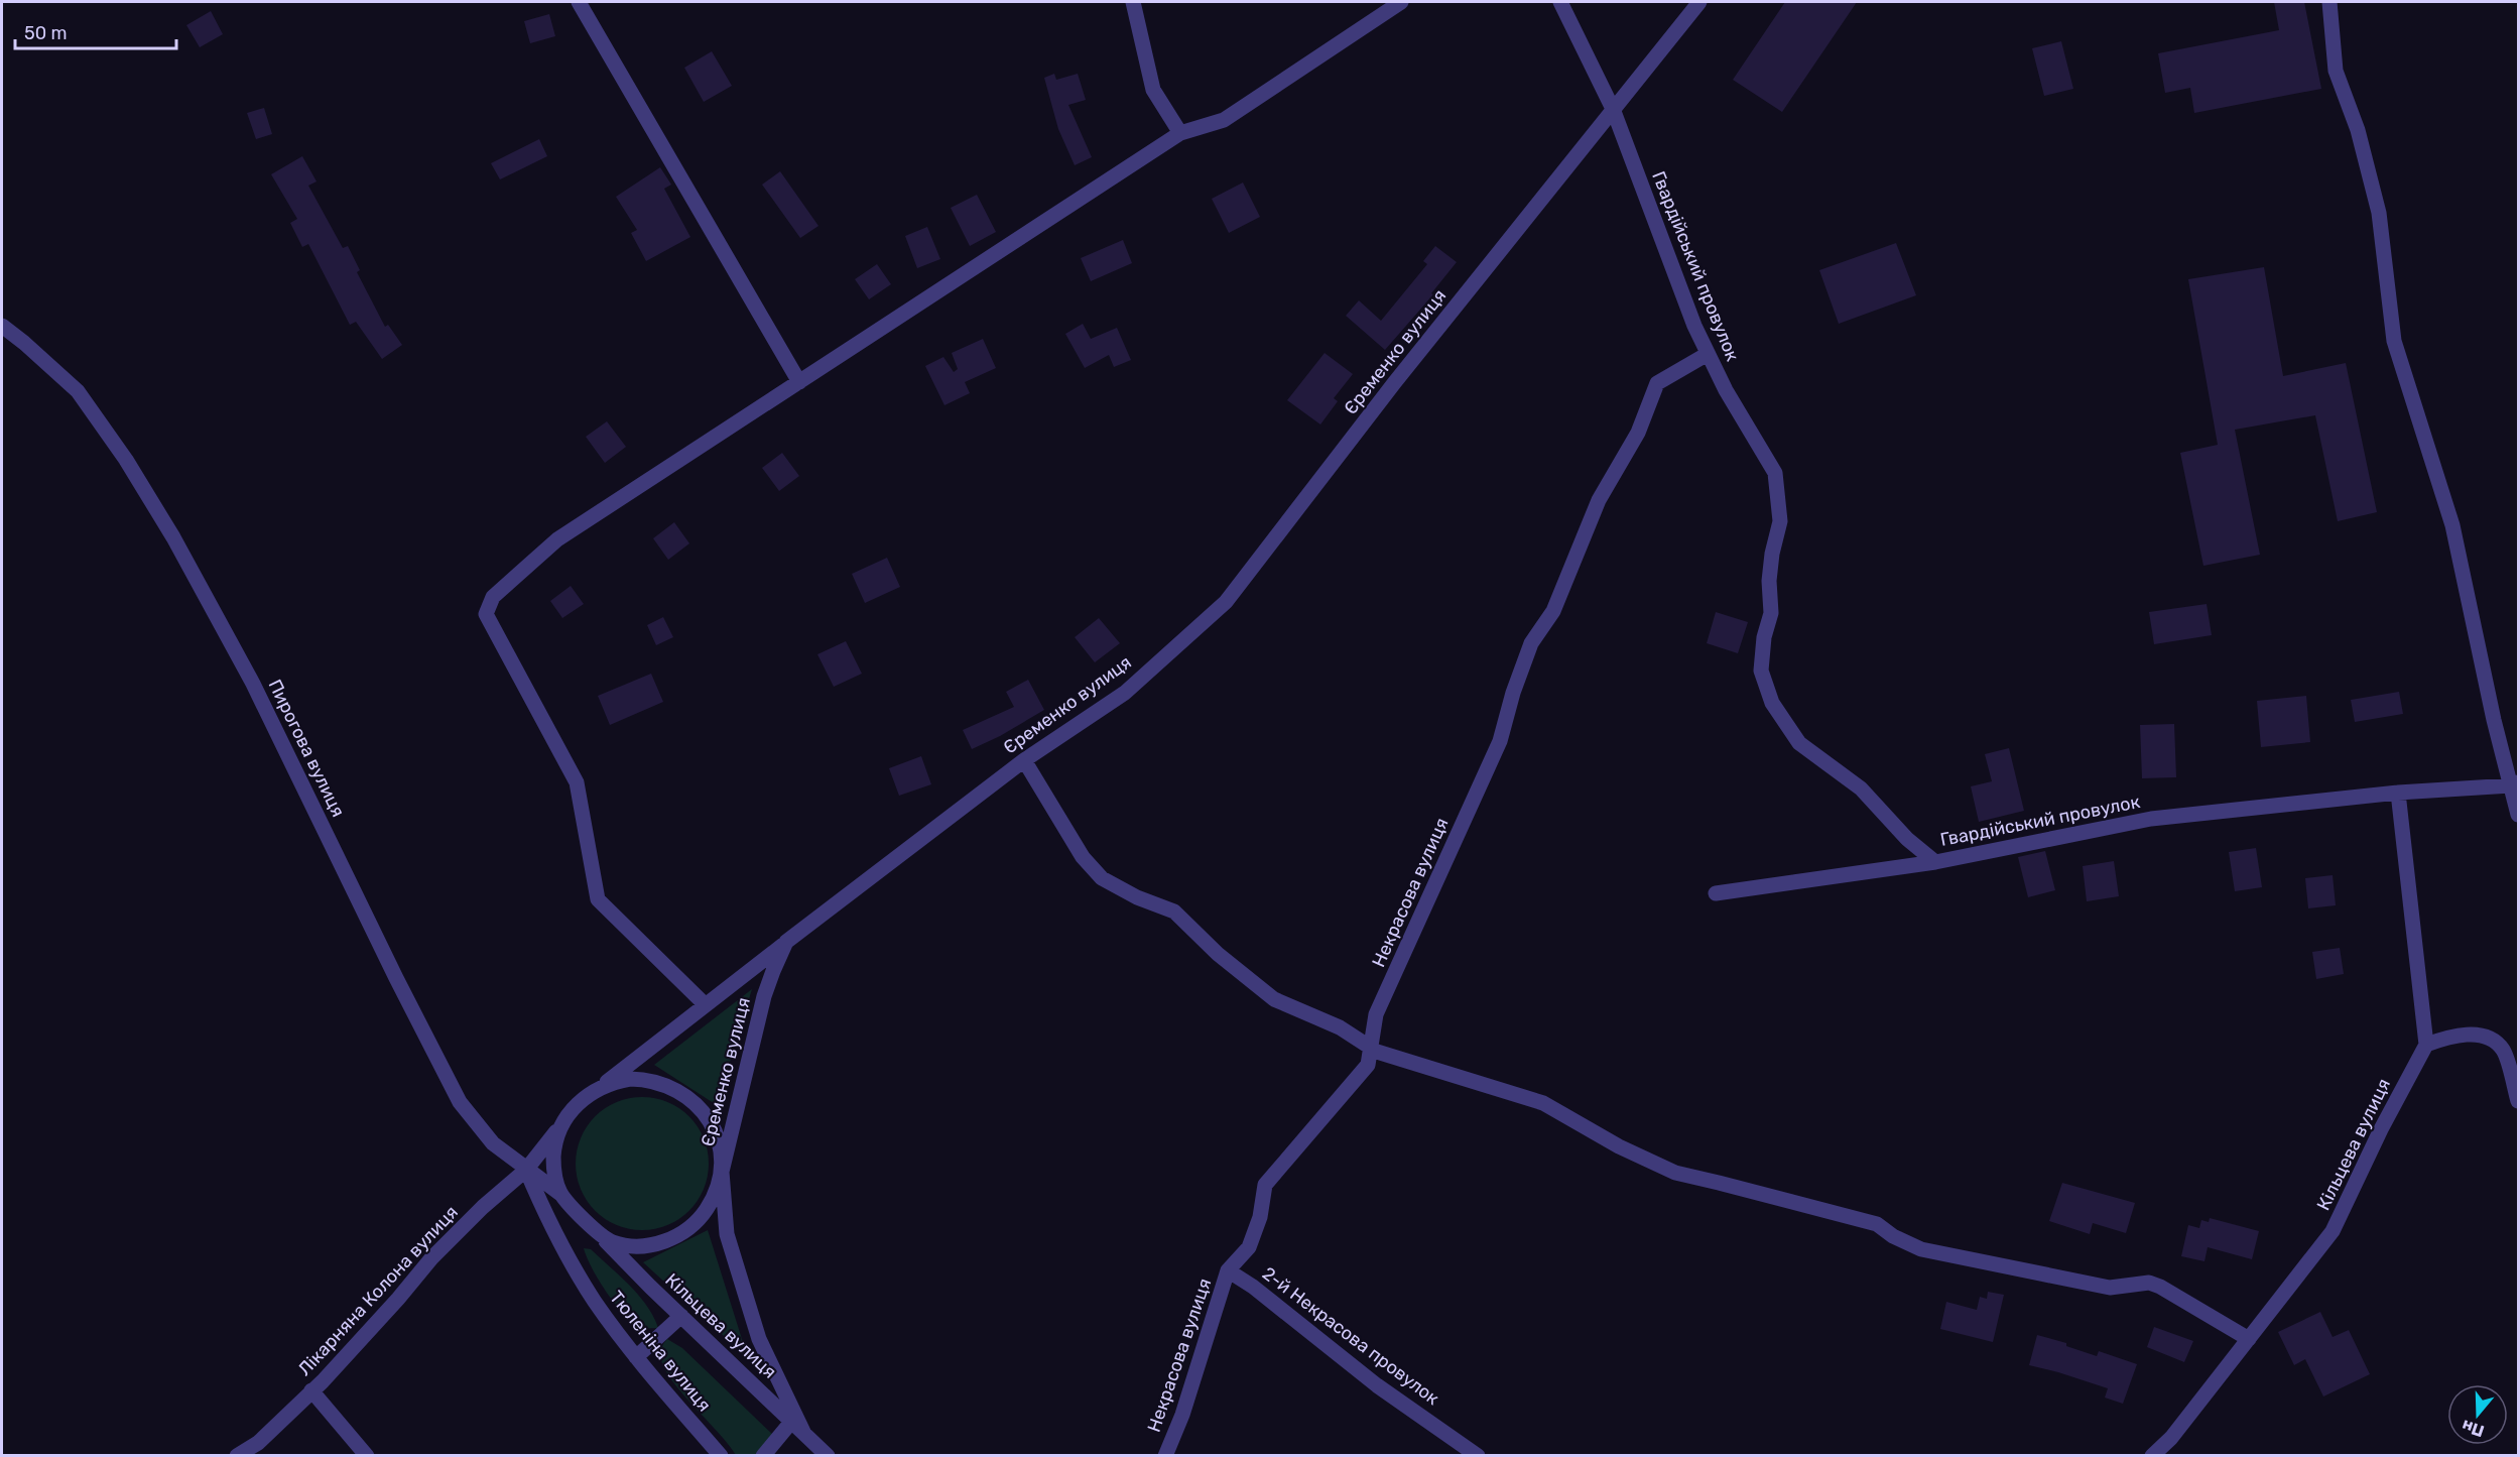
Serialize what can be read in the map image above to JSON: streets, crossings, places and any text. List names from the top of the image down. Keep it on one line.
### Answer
{"streets":{"street":["Гвардійський провулок","Єременко вулиця","Пирогова вулиця","Некрасова вулиця","Кільцева вулиця","Лікарняна Колона вулиця","2-й Некрасова провулок","Тюленіна вулиця"]},"crossings":[["Гвардійський провулок","Єременко вулиця"],["Гвардійський провулок","Некрасова вулиця"],["Єременко вулиця","Пирогова вулиця"],["Єременко вулиця","Кільцева вулиця"],["Єременко вулиця","Лікарняна Колона вулиця"],["Пирогова вулиця","Кільцева вулиця"],["Пирогова вулиця","Лікарняна Колона вулиця"],["Пирогова вулиця","Тюленіна вулиця"],["Некрасова вулиця","2-й Некрасова провулок"],["Кільцева вулиця","Лікарняна Колона вулиця"],["Лікарняна Колона вулиця","Тюленіна вулиця"]],"scale_bar":"50 m","north":"bottom"}
